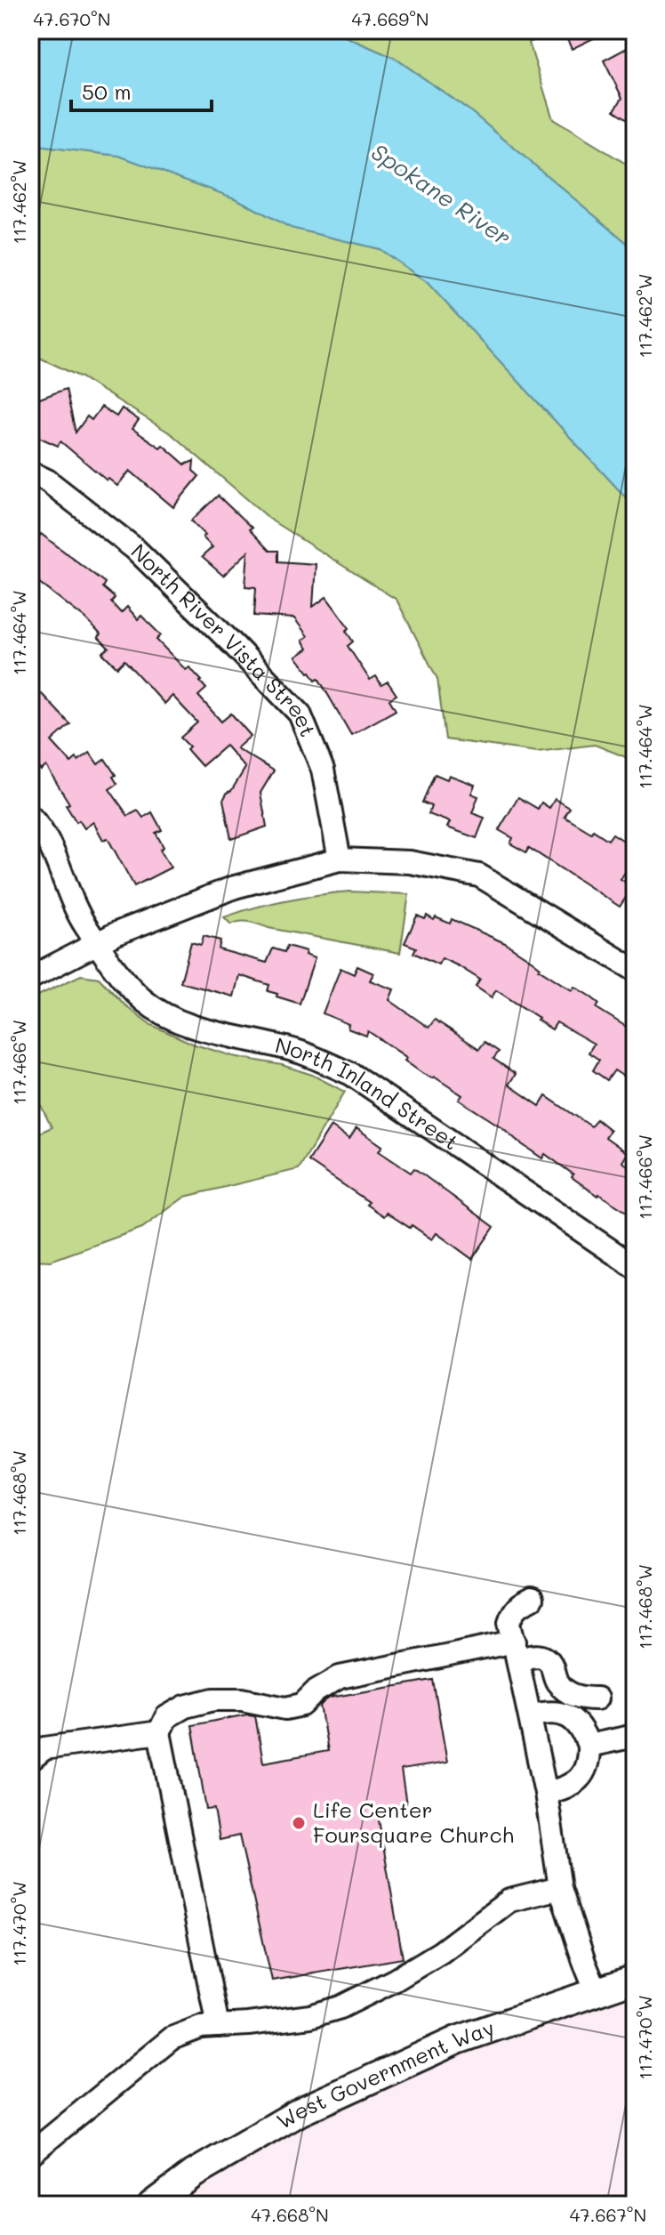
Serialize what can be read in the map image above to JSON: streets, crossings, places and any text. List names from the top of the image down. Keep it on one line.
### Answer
{"streets":{"main road":["West Government Way"],"street":["North River Vista Street","North Inland Street"]},"water":["Spokane River"],"places":["Life Center Foursquare Church"],"scale_bar":"50 m","coordinates":["47.670°N","47.669°N","117.462°W","117.464°W","117.466°W","117.468°W","117.470°W","47.668°N","47.667°N"]}
